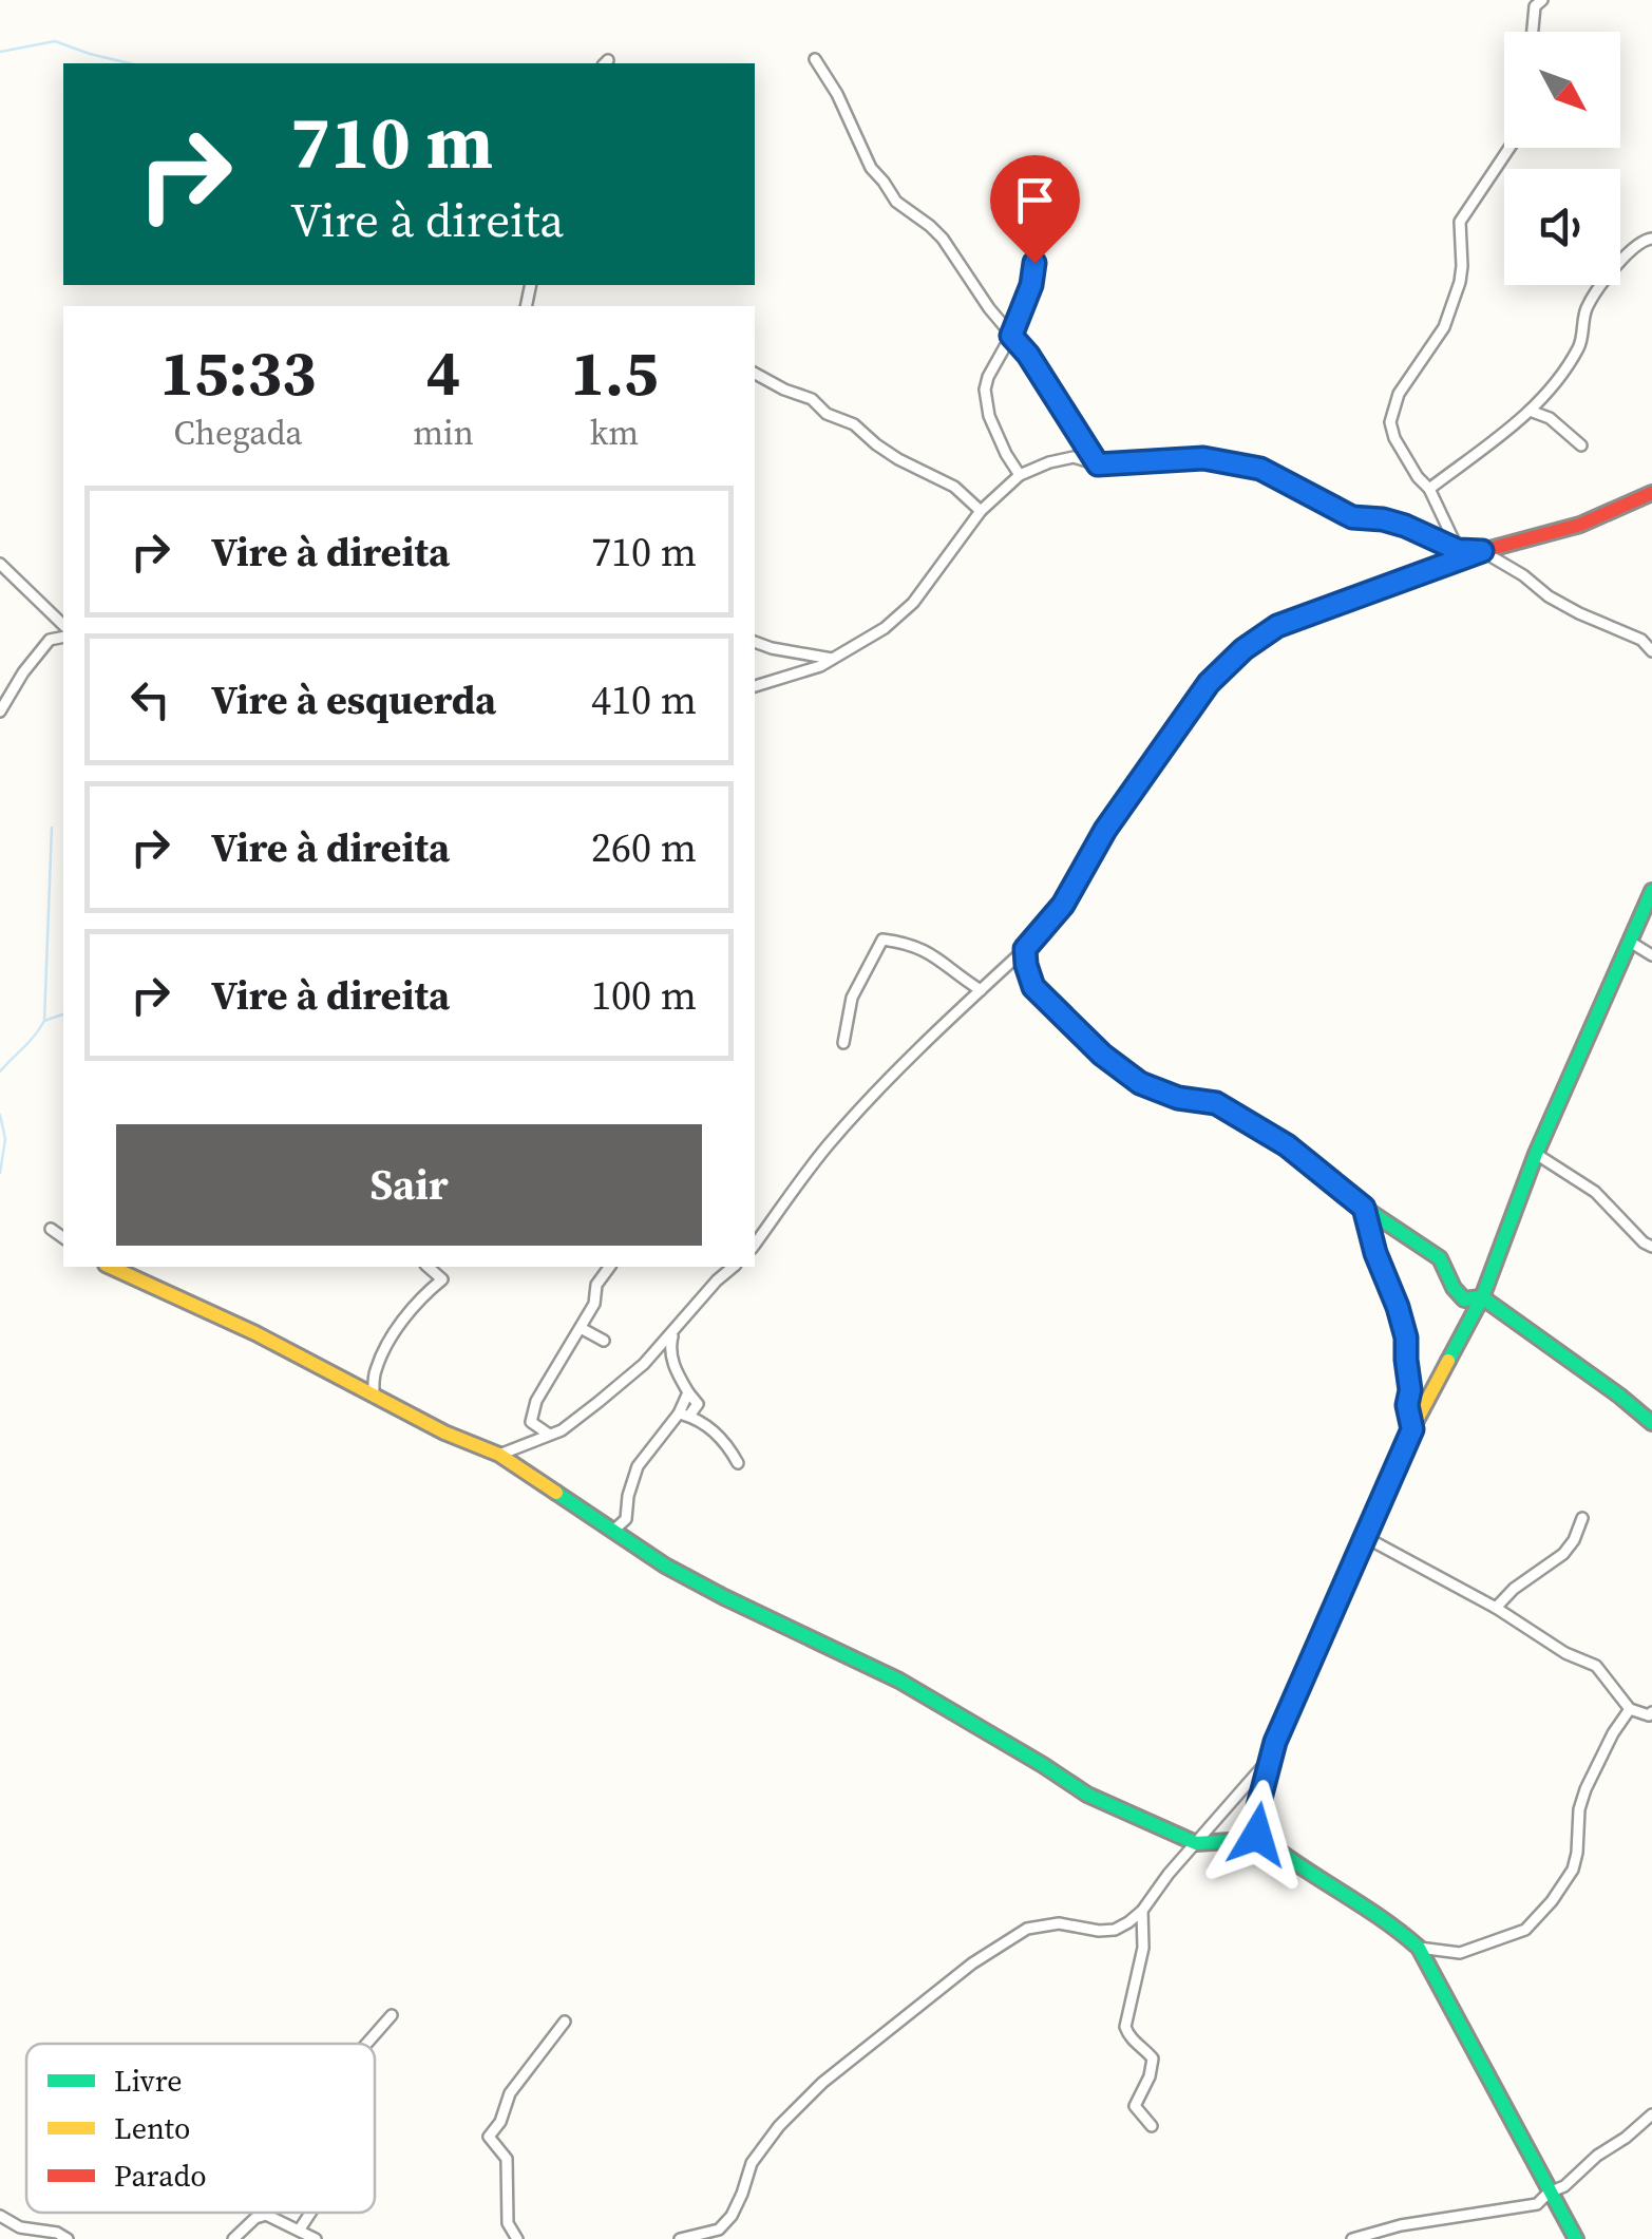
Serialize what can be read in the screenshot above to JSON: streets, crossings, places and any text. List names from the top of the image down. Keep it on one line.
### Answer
{"legend":["Livre","Lento","Parado"],"north":"bottom right","page":{"turn":["710 m","Vire à direita"],"eta":["15:33","Chegada","4","min","1.5","km"],"list":[{"name":"Vire à direita","value":"710 m"},{"name":"Vire à esquerda","value":"410 m"},{"name":"Vire à direita","value":"260 m"},{"name":"Vire à direita","value":"100 m"}],"buttons":"Sair"}}
